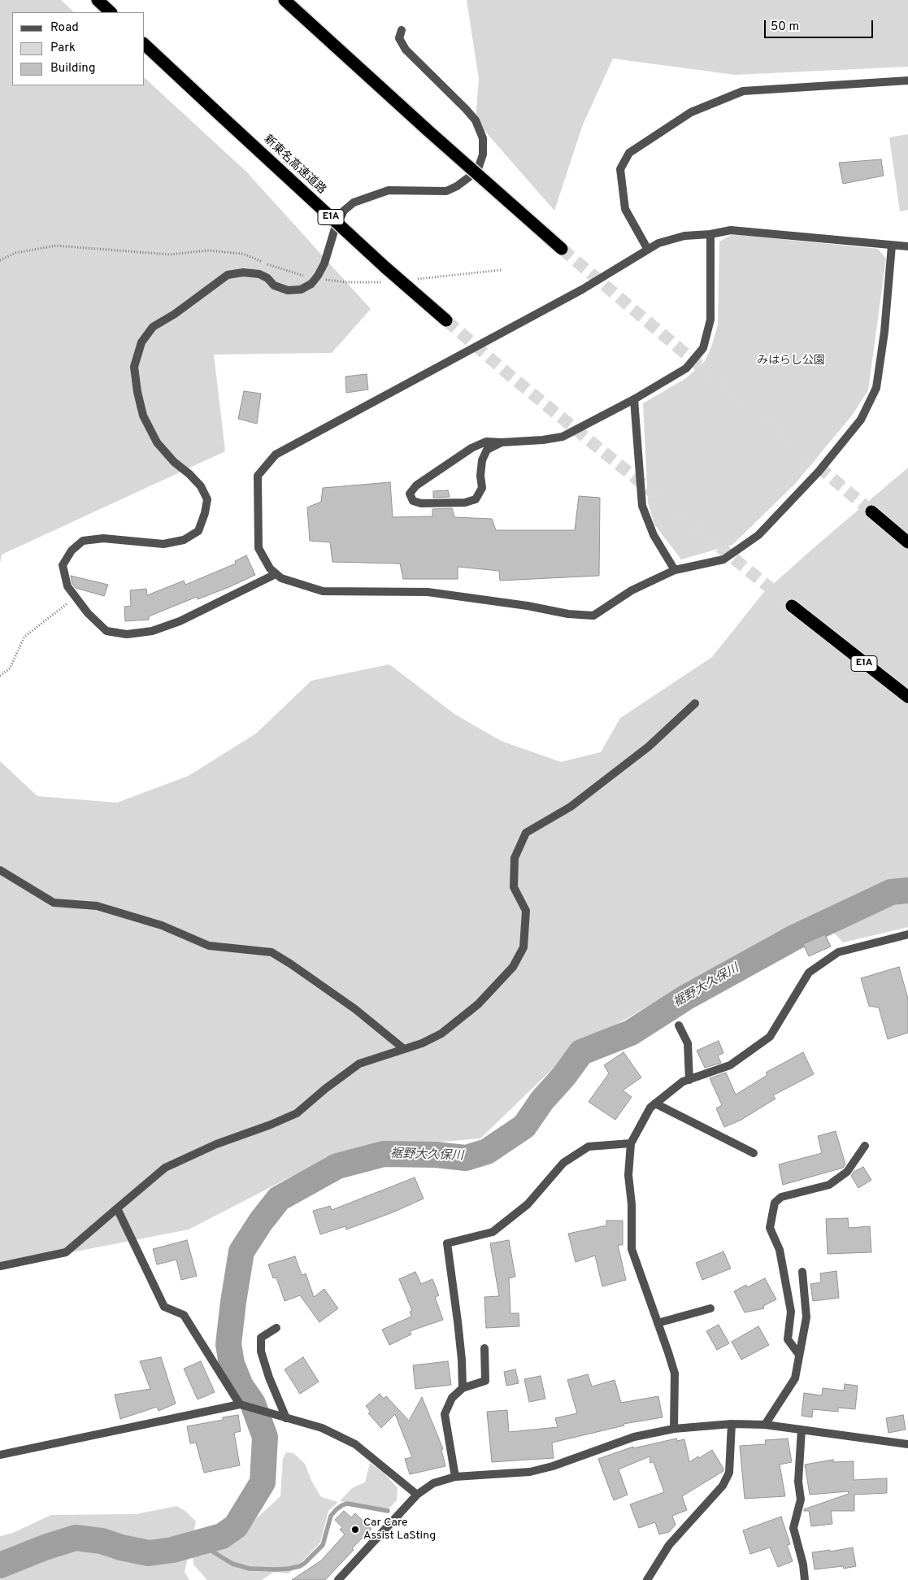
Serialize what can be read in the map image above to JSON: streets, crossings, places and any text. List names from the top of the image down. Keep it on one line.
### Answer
{"streets":{"highway":["新東名高速道路","E1A"]},"water":["裾野大久保川"],"parks":["みはらし公園"],"places":["Car Care Assist LaSting"],"legend":["Road","Park","Building"],"scale_bar":"50 m"}
